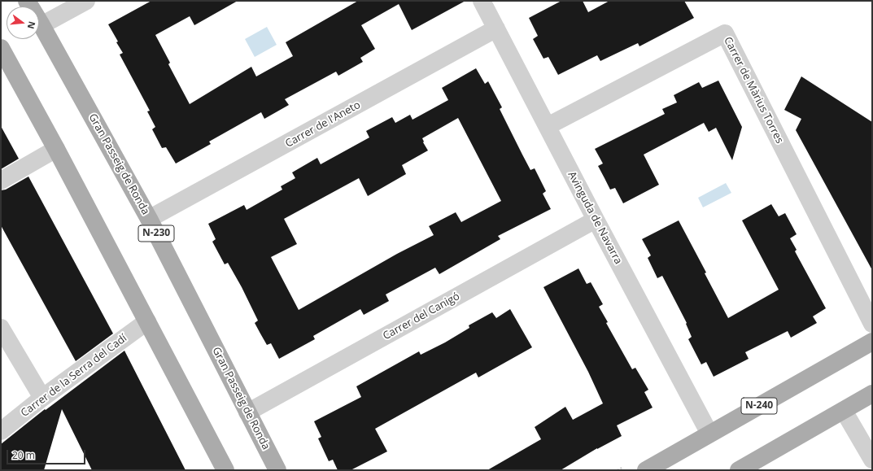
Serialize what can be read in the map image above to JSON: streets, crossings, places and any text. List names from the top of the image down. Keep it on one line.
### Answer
{"streets":{"main road":["Gran Passeig de Ronda","N-230","N-240"],"street":["Carrer de Màrius Torres","Carrer de l'Aneto","Avinguda de Navarra","Carrer del Canigó","Carrer de la Serra del Cadí"]},"crossings":[["Carrer de Màrius Torres","Avinguda de Navarra"],["Carrer de l'Aneto","Gran Passeig de Ronda"],["Carrer de l'Aneto","Avinguda de Navarra"],["Gran Passeig de Ronda","Carrer del Canigó"],["Avinguda de Navarra","Carrer del Canigó"],["Avinguda de Navarra","N-240"]],"scale_bar":"20 m","north":"right"}
